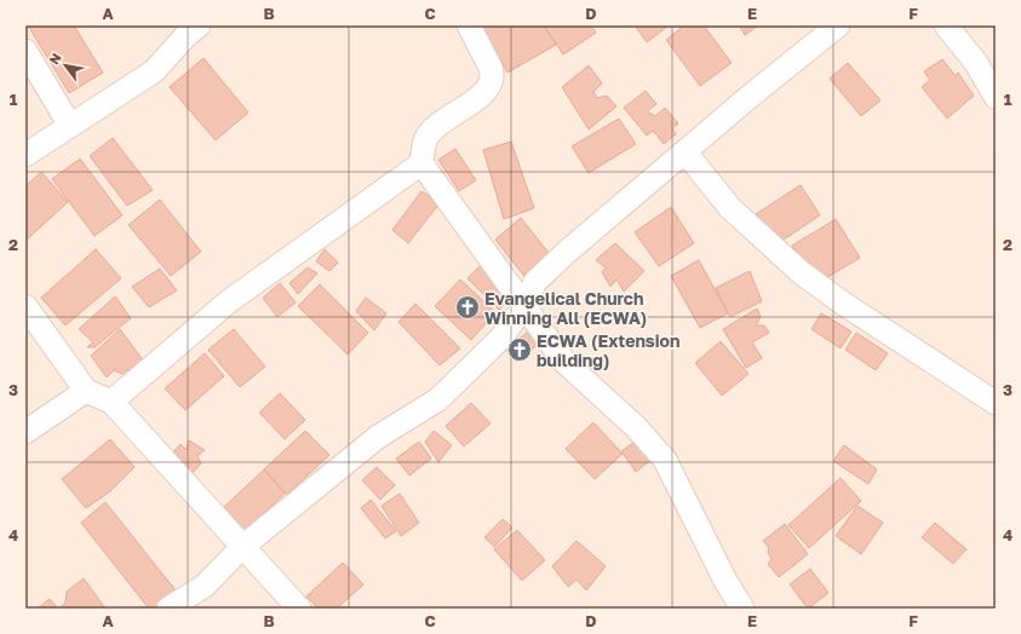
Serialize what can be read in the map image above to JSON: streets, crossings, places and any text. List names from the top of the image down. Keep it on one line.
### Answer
{"places":{"church":["Evangelical Church Winning All (ECWA)","ECWA (Extension building)"]},"north":"top left","grid":{"columns":["A","B","C","D","E","F"],"rows":["1","2","3","4"]}}
